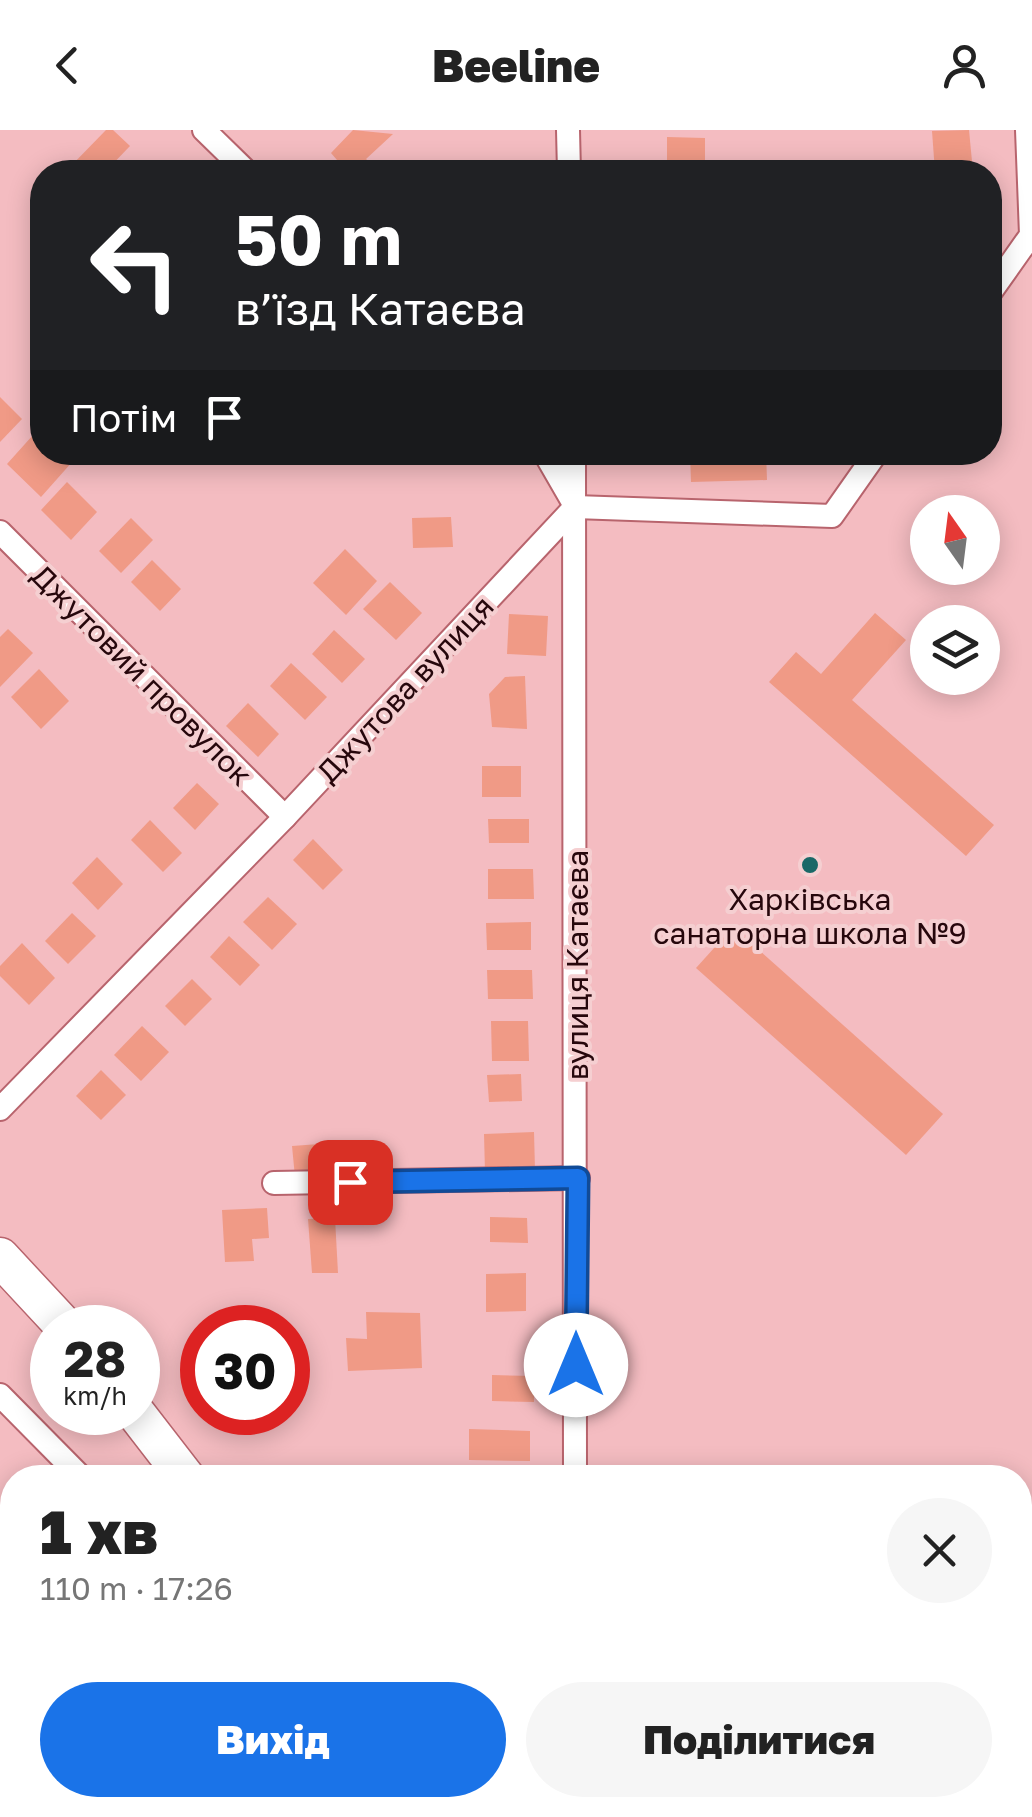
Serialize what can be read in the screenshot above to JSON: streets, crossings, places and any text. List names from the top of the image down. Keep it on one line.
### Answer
{"streets":{"street":["Джутовий провулок","Джутова вулиця","вулиця Катаєва"]},"crossings":[["Джутовий провулок","Джутова вулиця"],["Джутова вулиця","вулиця Катаєва"]],"places":["Харківська санаторна школа №9"],"north":"top","page":{"header":"Beeline","turn":["50 m","в’їзд Катаєва"],"then":"Потім","speed":"28 km/h","limit":"30","heading":["1 хв","110 m · 17:26"],"buttons":["Вихід","Поділитися"]}}
